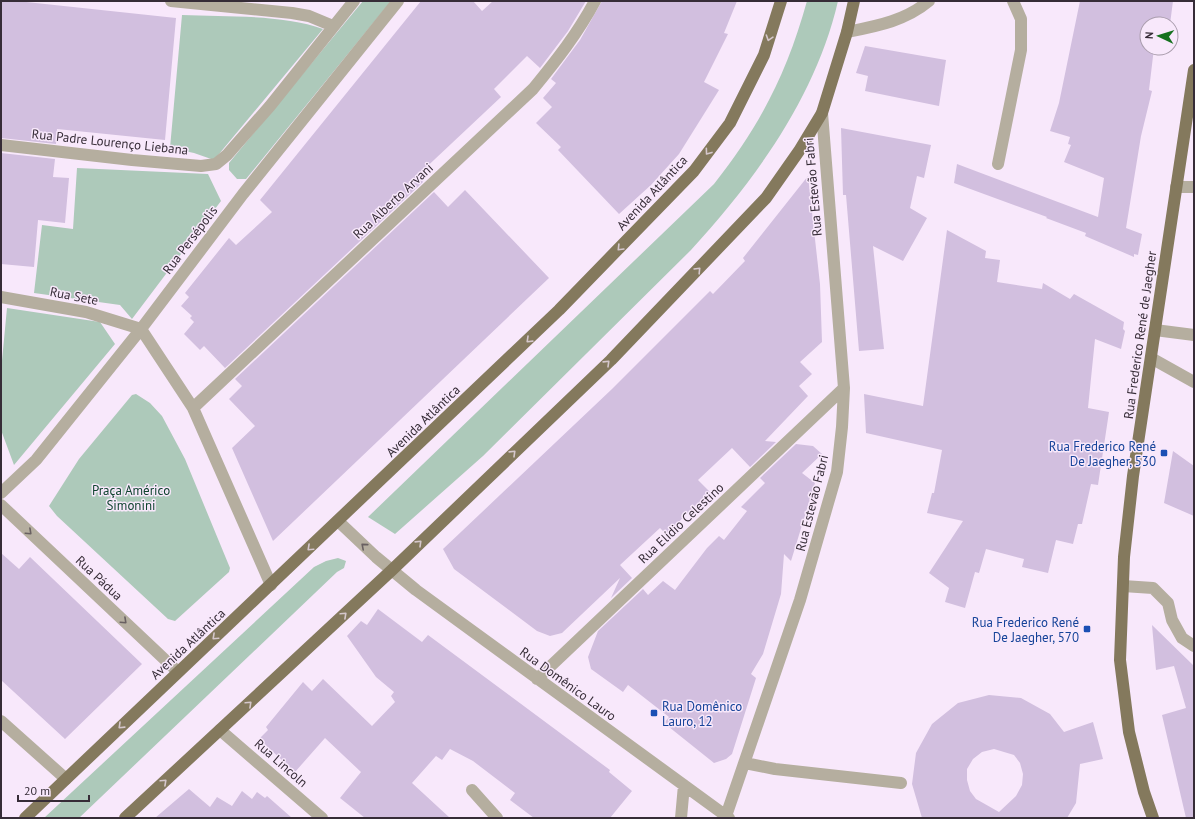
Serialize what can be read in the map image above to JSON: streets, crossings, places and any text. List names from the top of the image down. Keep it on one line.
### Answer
{"streets":{"main road":["Avenida Atlântica","Rua Frederico René de Jaegher"],"street":["Rua Padre Lourenço Liebana","Rua Estevão Fabri","Rua Alberto Arvani","Rua Persépolis","Rua Sete","Rua Elídio Celestino","Rua Pádua","Rua Domênico Lauro","Rua Lincoln"]},"crossings":[["Rua Estevão Fabri","Rua Elídio Celestino"],["Rua Estevão Fabri","Rua Domênico Lauro"],["Avenida Atlântica","Rua Pádua"],["Avenida Atlântica","Rua Domênico Lauro"],["Rua Persépolis","Rua Sete"],["Rua Elídio Celestino","Rua Domênico Lauro"]],"one_way":["Rua Pádua"],"parks":["Praça Américo Simonini"],"places":{"transit":["Rua Frederico René De Jaegher, 530","Rua Frederico René De Jaegher, 570","Rua Domênico Lauro, 12"]},"scale_bar":"20 m","north":"left"}
